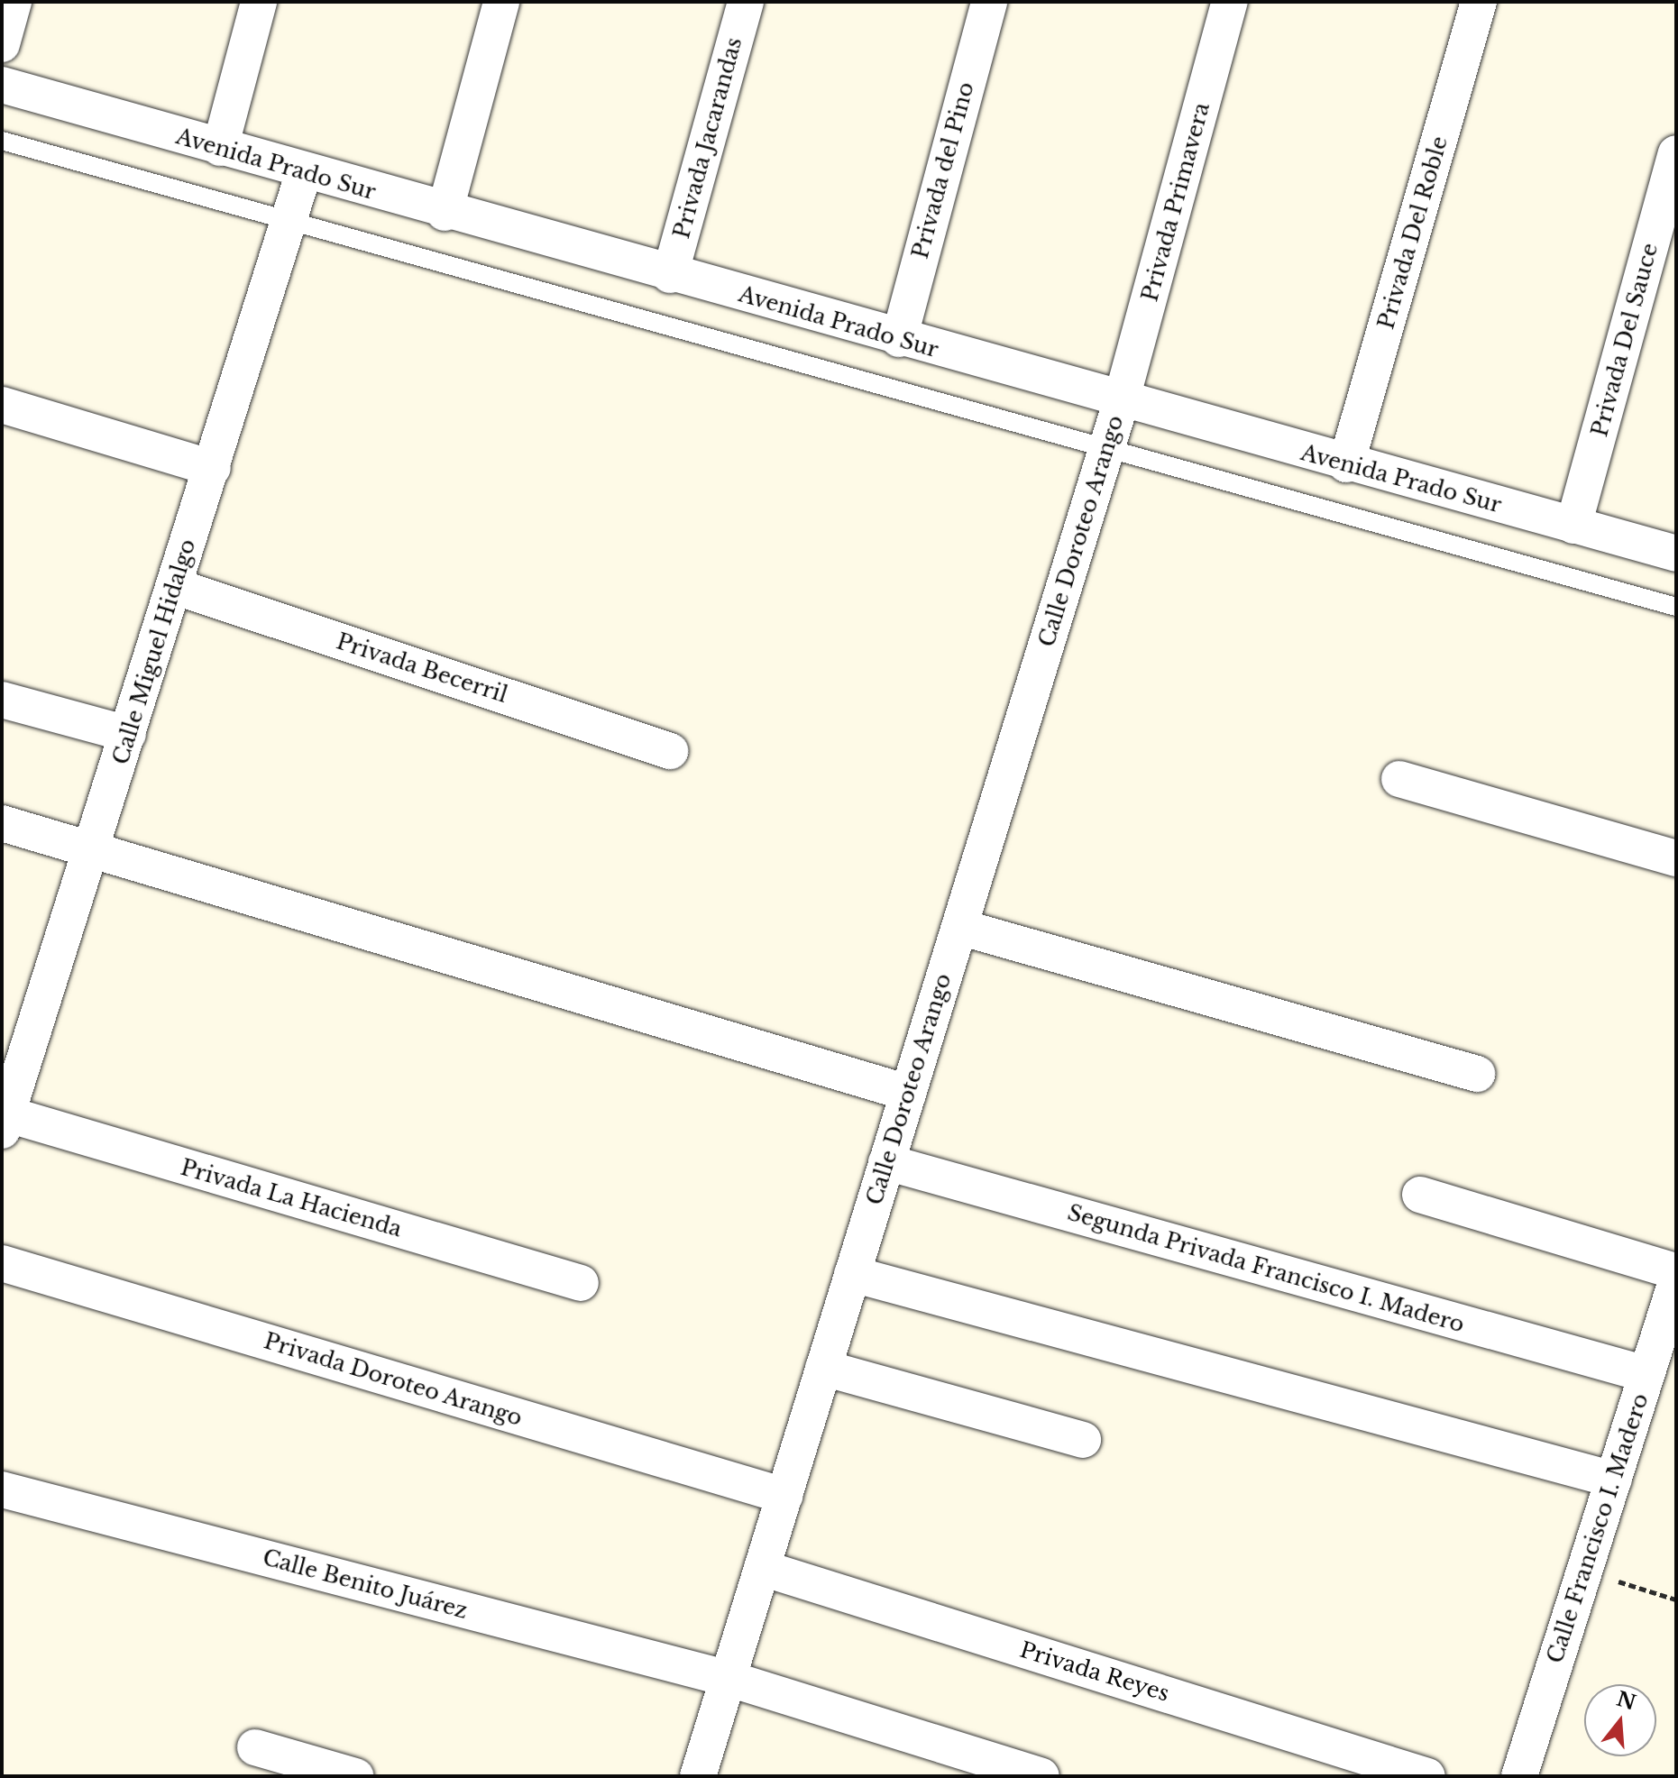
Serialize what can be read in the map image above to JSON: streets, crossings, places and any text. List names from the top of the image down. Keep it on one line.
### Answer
{"streets":{"street":["Privada Jacarandas","Avenida Prado Sur","Privada del Pino","Privada Primavera","Privada Del Roble","Privada Del Sauce","Calle Doroteo Arango","Calle Miguel Hidalgo","Privada Becerril","Privada La Hacienda","Segunda Privada Francisco I. Madero","Privada Doroteo Arango","Calle Francisco I. Madero","Calle Benito Juárez","Privada Reyes"]},"crossings":[["Privada Jacarandas","Avenida Prado Sur"],["Avenida Prado Sur","Privada del Pino"],["Avenida Prado Sur","Privada Primavera"],["Avenida Prado Sur","Privada Del Roble"],["Avenida Prado Sur","Privada Del Sauce"],["Avenida Prado Sur","Calle Doroteo Arango"],["Avenida Prado Sur","Calle Miguel Hidalgo"],["Privada Primavera","Calle Doroteo Arango"],["Calle Doroteo Arango","Segunda Privada Francisco I. Madero"],["Calle Doroteo Arango","Privada Doroteo Arango"],["Calle Doroteo Arango","Calle Benito Juárez"],["Calle Doroteo Arango","Privada Reyes"],["Calle Miguel Hidalgo","Privada Becerril"],["Calle Miguel Hidalgo","Privada La Hacienda"],["Segunda Privada Francisco I. Madero","Calle Francisco I. Madero"]],"north":"top"}
